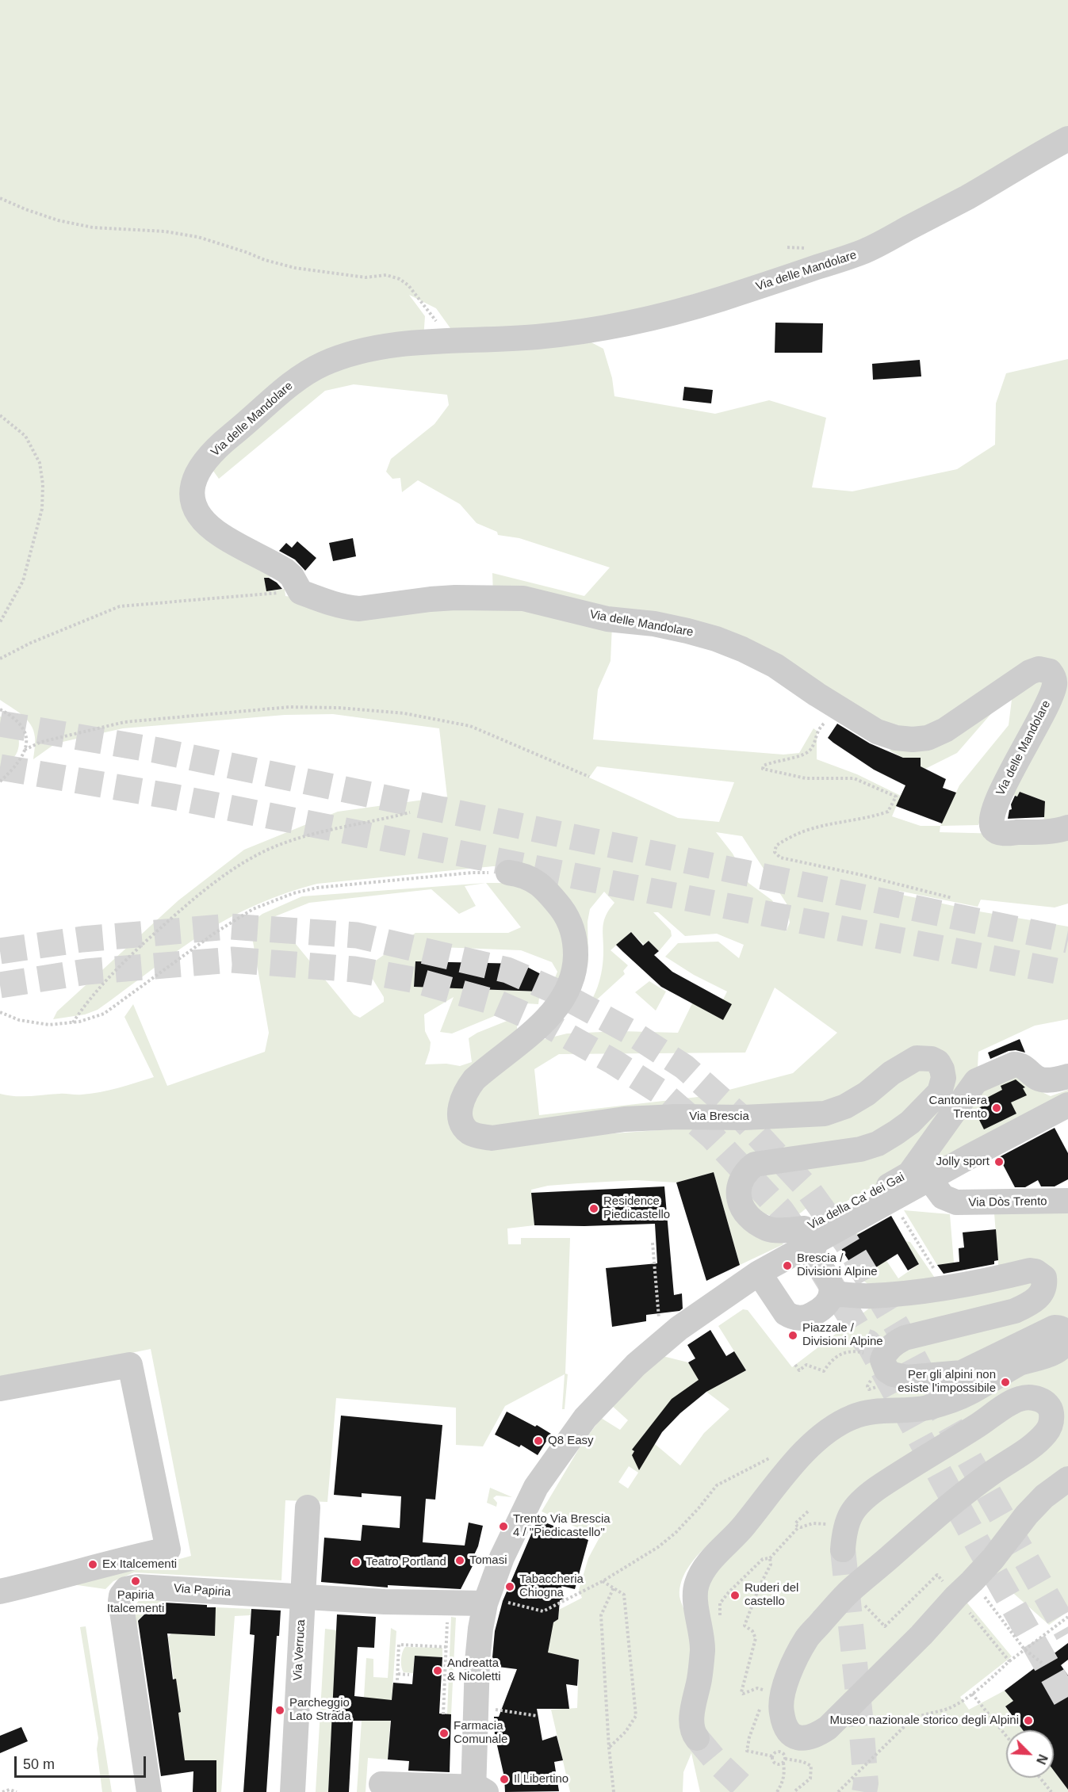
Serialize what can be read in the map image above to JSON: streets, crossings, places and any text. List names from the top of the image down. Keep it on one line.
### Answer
{"streets":{"street":["Via delle Mandolare","Via Brescia","Via della Ca' dei Gai","Via Dòs Trento","Via Papiria","Via Verruca"]},"crossings":[["Via Brescia","Via della Ca' dei Gai"],["Via Brescia","Via Dòs Trento"],["Via Brescia","Via Papiria"],["Via Papiria","Via Verruca"]],"places":["Cantoniera Trento","Jolly sport","Residence Piedicastello","Brescia / Divisioni Alpine","Piazzale / Divisioni Alpine","Per gli alpini non esiste l'impossibile","Q8 Easy","Trento Via Brescia 4 / \"Piedicastello\"","Tomasi","Teatro Portland","Ex Italcementi","Papiria Italcementi","Tabaccheria Chiogna","Ruderi del castello","Andreatta & Nicoletti","Parcheggio Lato Strada","Museo nazionale storico degli Alpini","Farmacia Comunale","Il Libertino"],"scale_bar":"50 m","north":"bottom right"}
